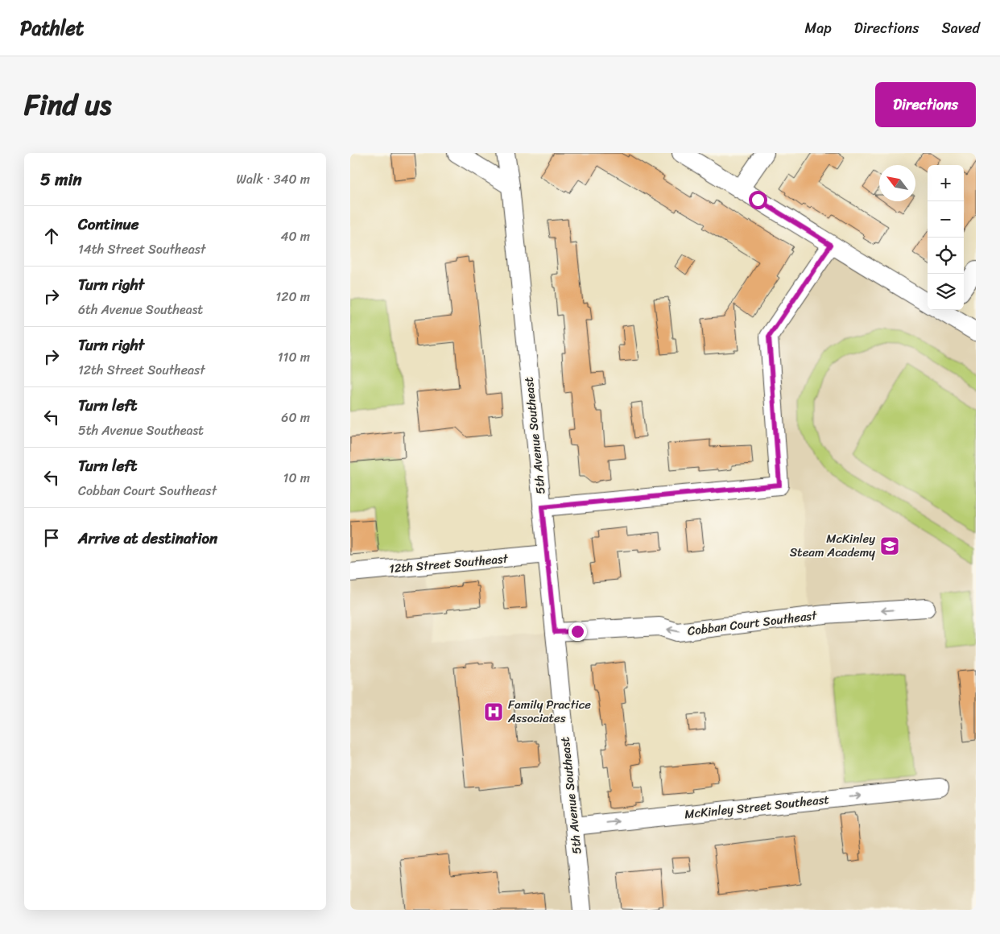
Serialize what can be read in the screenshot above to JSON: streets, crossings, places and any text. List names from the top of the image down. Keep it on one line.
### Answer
{"streets":{"street":["5th Avenue Southeast","12th Street Southeast","Cobban Court Southeast","McKinley Street Southeast"]},"crossings":[["5th Avenue Southeast","12th Street Southeast"],["5th Avenue Southeast","Cobban Court Southeast"],["5th Avenue Southeast","McKinley Street Southeast"]],"one_way":["Cobban Court Southeast","McKinley Street Southeast"],"places":{"school or university":["McKinley Steam Academy"],"hospital":["Family Practice Associates"]},"north":"top left","page":{"header":"Pathlet","nav":["Map","Directions","Saved"],"title":"Find us","buttons":"Directions","heading":["5 min","Walk · 340 m"],"map_buttons":["+","−"],"list":[["Continue","14th Street Southeast","40 m"],["Turn right","6th Avenue Southeast","120 m"],["Turn right","12th Street Southeast","110 m"],["Turn left","5th Avenue Southeast","60 m"],["Turn left","Cobban Court Southeast","10 m"],"Arrive at destination"]}}
